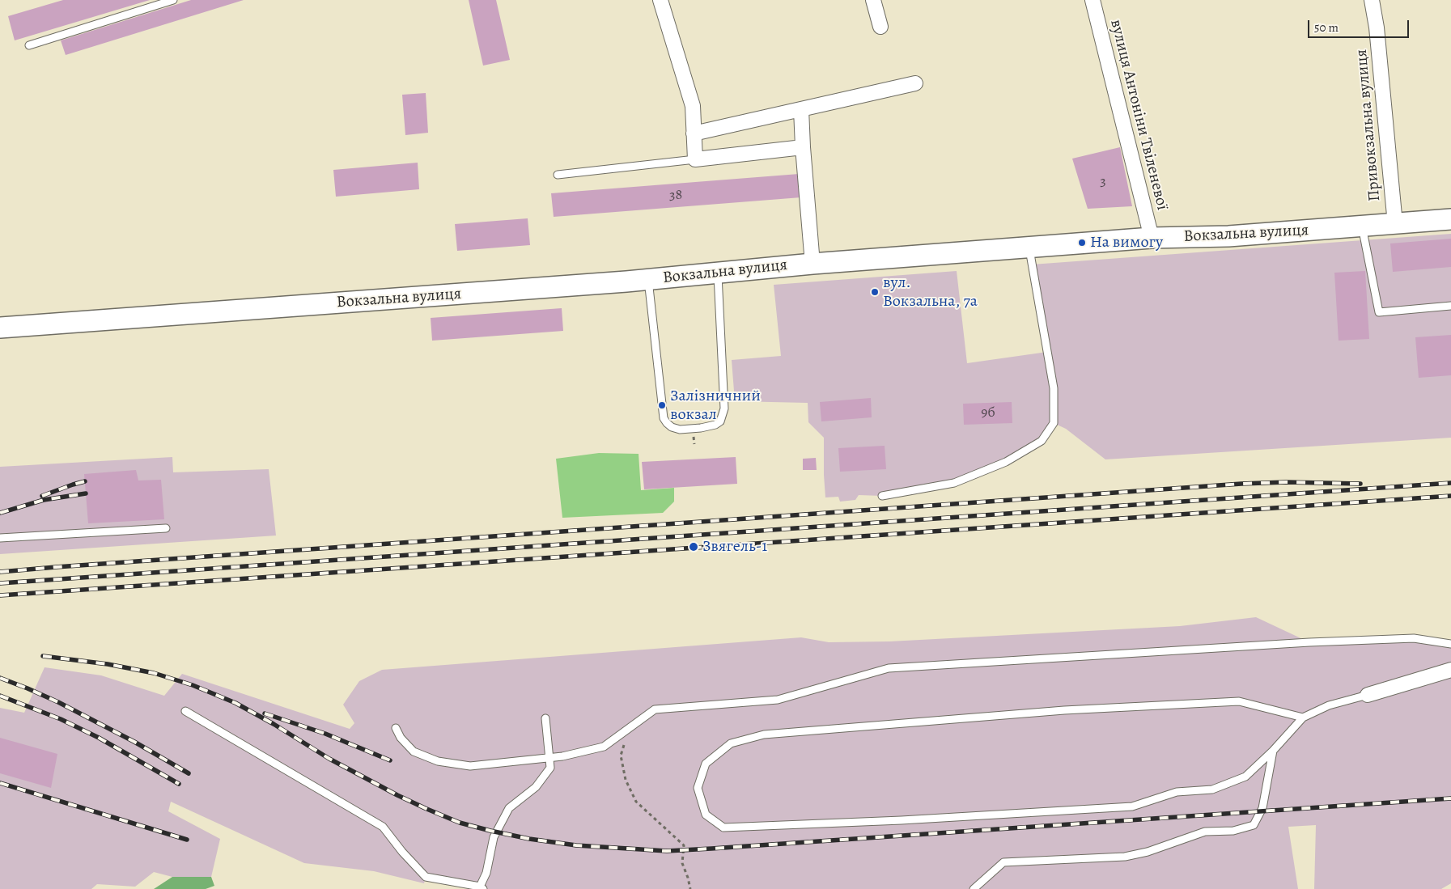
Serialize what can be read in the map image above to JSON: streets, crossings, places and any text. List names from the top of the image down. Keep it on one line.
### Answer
{"streets":{"street":["вулиця Антоніни Твіленевої","Привокзальна вулиця","Вокзальна вулиця"]},"crossings":[["вулиця Антоніни Твіленевої","Вокзальна вулиця"],["Привокзальна вулиця","Вокзальна вулиця"]],"places":["На вимогу","вул. Вокзальна, 7а","Залізничний вокзал","Звягель-1"],"house_numbers":["3","38","9б"],"scale_bar":"50 m"}
